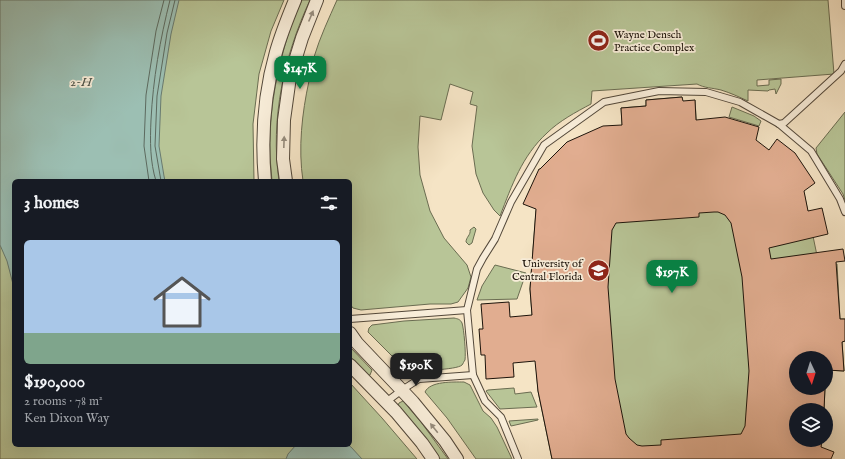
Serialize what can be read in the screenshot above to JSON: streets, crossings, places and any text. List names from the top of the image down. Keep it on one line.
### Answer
{"water":["2-H"],"places":{"sports":["Wayne Densch Practice Complex"],"school or university":["University of Central Florida"]},"north":"bottom","page":{"price":["$147K","$197K","$190K"],"heading":"3 homes","list":[{"name":"$190,000","note":"2 rooms · 78 m² · Ken Dixon Way"}]}}
